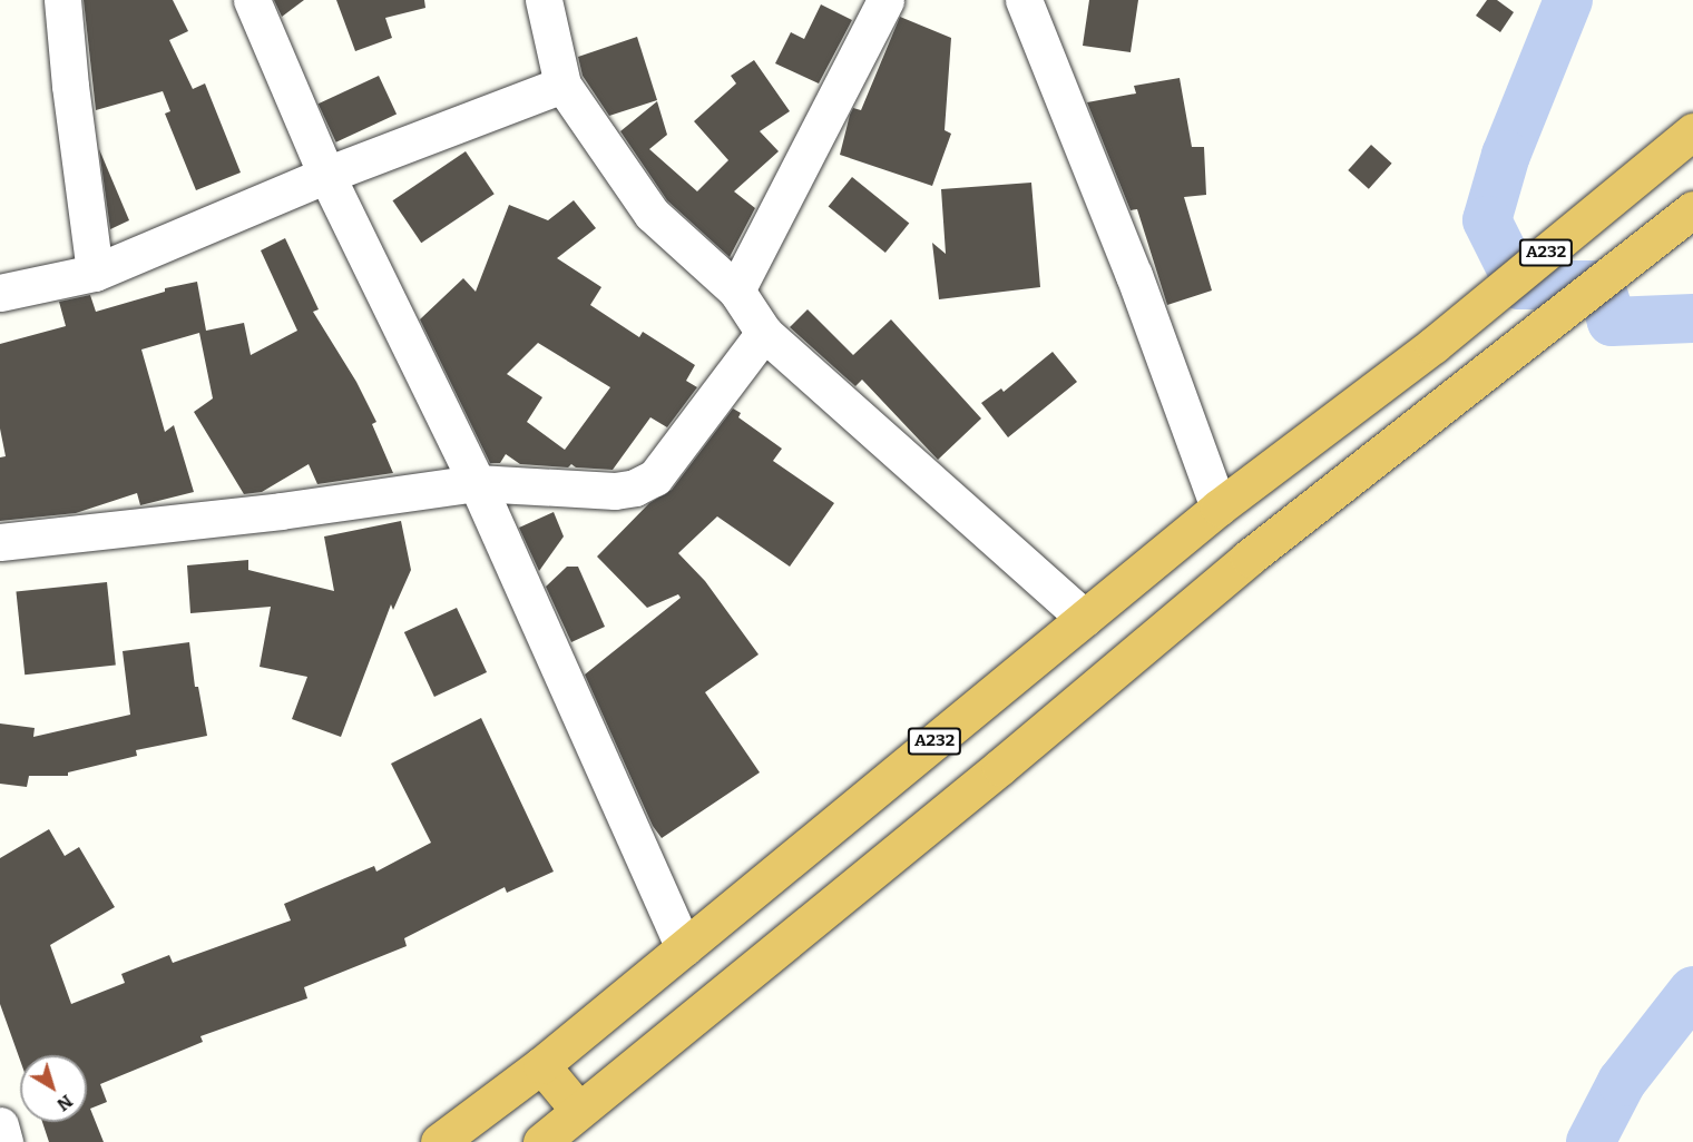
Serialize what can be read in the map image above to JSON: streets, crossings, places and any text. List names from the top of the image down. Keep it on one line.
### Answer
{"streets":{"highway":["A232"]},"north":"bottom right"}
